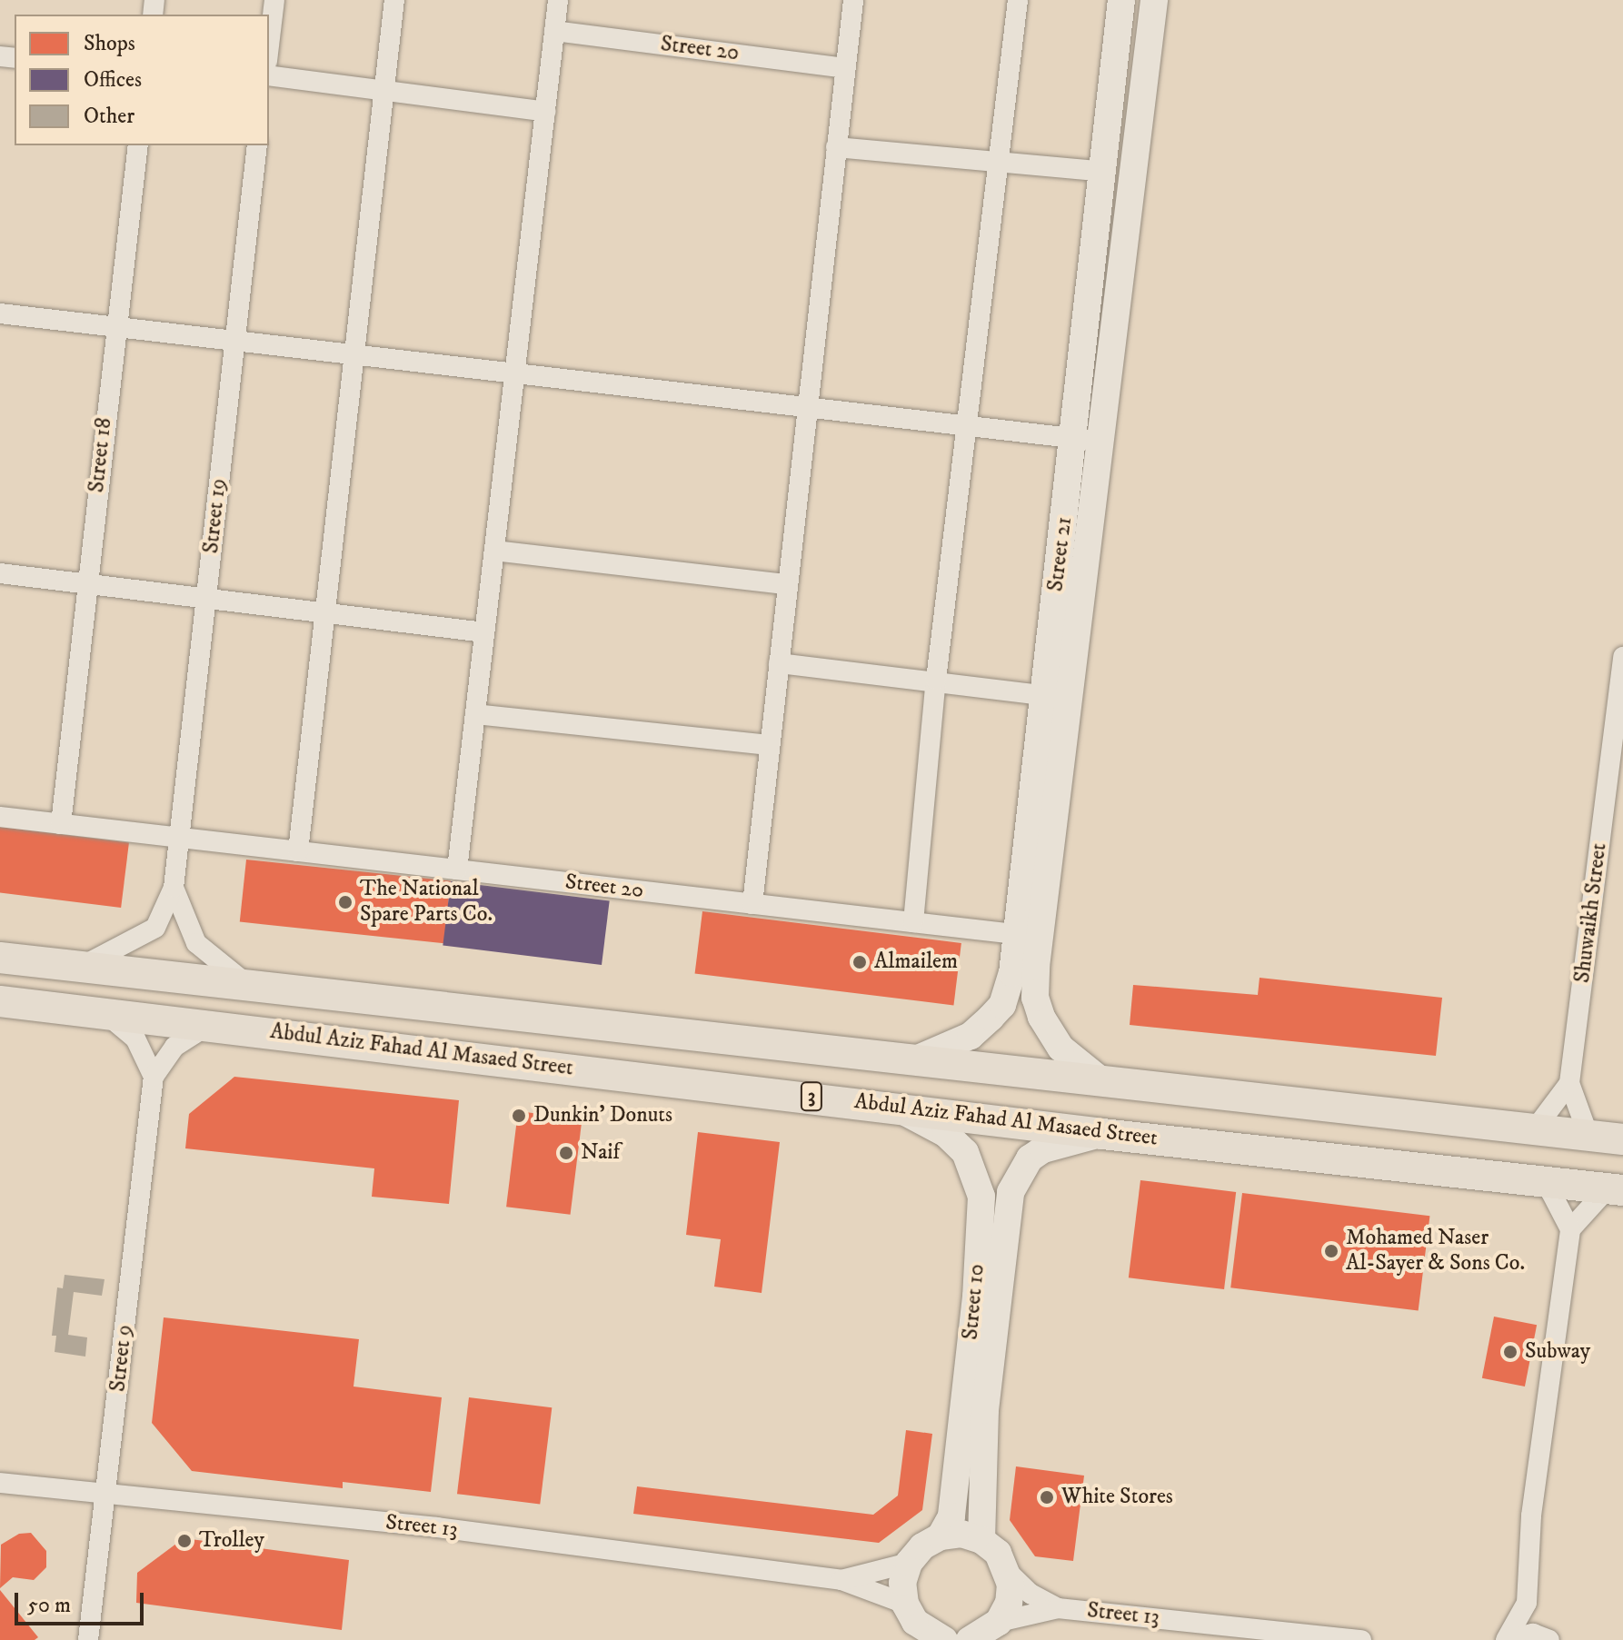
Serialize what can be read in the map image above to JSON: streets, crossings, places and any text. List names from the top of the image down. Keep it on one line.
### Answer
{"streets":{"main road":["Abdul Aziz Fahad Al Masaed Street","3"],"street":["Street 20","Street 18","Street 19","Street 21","Shuwaikh Street","Street 10","Street 9","Street 13"]},"crossings":[["Street 20","Street 19"],["Street 20","Street 21"],["Street 19","Abdul Aziz Fahad Al Masaed Street"],["Street 21","Abdul Aziz Fahad Al Masaed Street"],["Shuwaikh Street","Abdul Aziz Fahad Al Masaed Street"],["Abdul Aziz Fahad Al Masaed Street","Street 10"],["Abdul Aziz Fahad Al Masaed Street","Street 9"],["Street 9","Street 13"]],"places":["The National Spare Parts Co.","Almailem","Dunkin' Donuts","Naif","Mohamed Naser Al-Sayer & Sons Co.","Subway","White Stores","Trolley"],"legend":["Shops","Offices","Other"],"scale_bar":"50 m"}
